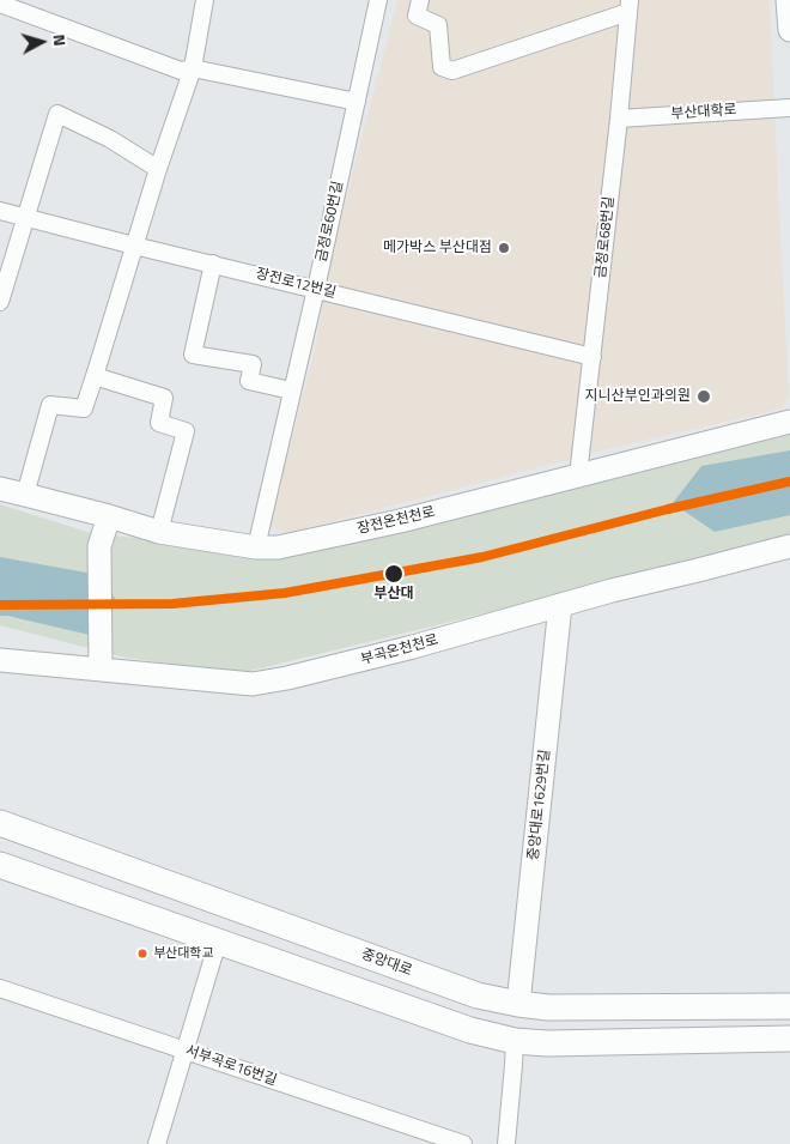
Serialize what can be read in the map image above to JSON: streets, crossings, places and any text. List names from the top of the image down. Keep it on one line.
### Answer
{"streets":{"main road":["장전온천천로","부곡온천천로","중앙대로1629번길","중앙대로"],"street":["부산대학로","금정로60번길","금정로68번길","장전로12번길","서부곡로16번길"]},"crossings":[["부산대학로","금정로68번길"],["금정로60번길","장전로12번길"],["금정로60번길","장전온천천로"],["금정로68번길","장전로12번길"],["금정로68번길","장전온천천로"],["부곡온천천로","중앙대로1629번길"],["중앙대로1629번길","중앙대로"]],"places":["메가박스 부산대점","지니산부인과의원","부산대","부산대학교"],"north":"right"}
